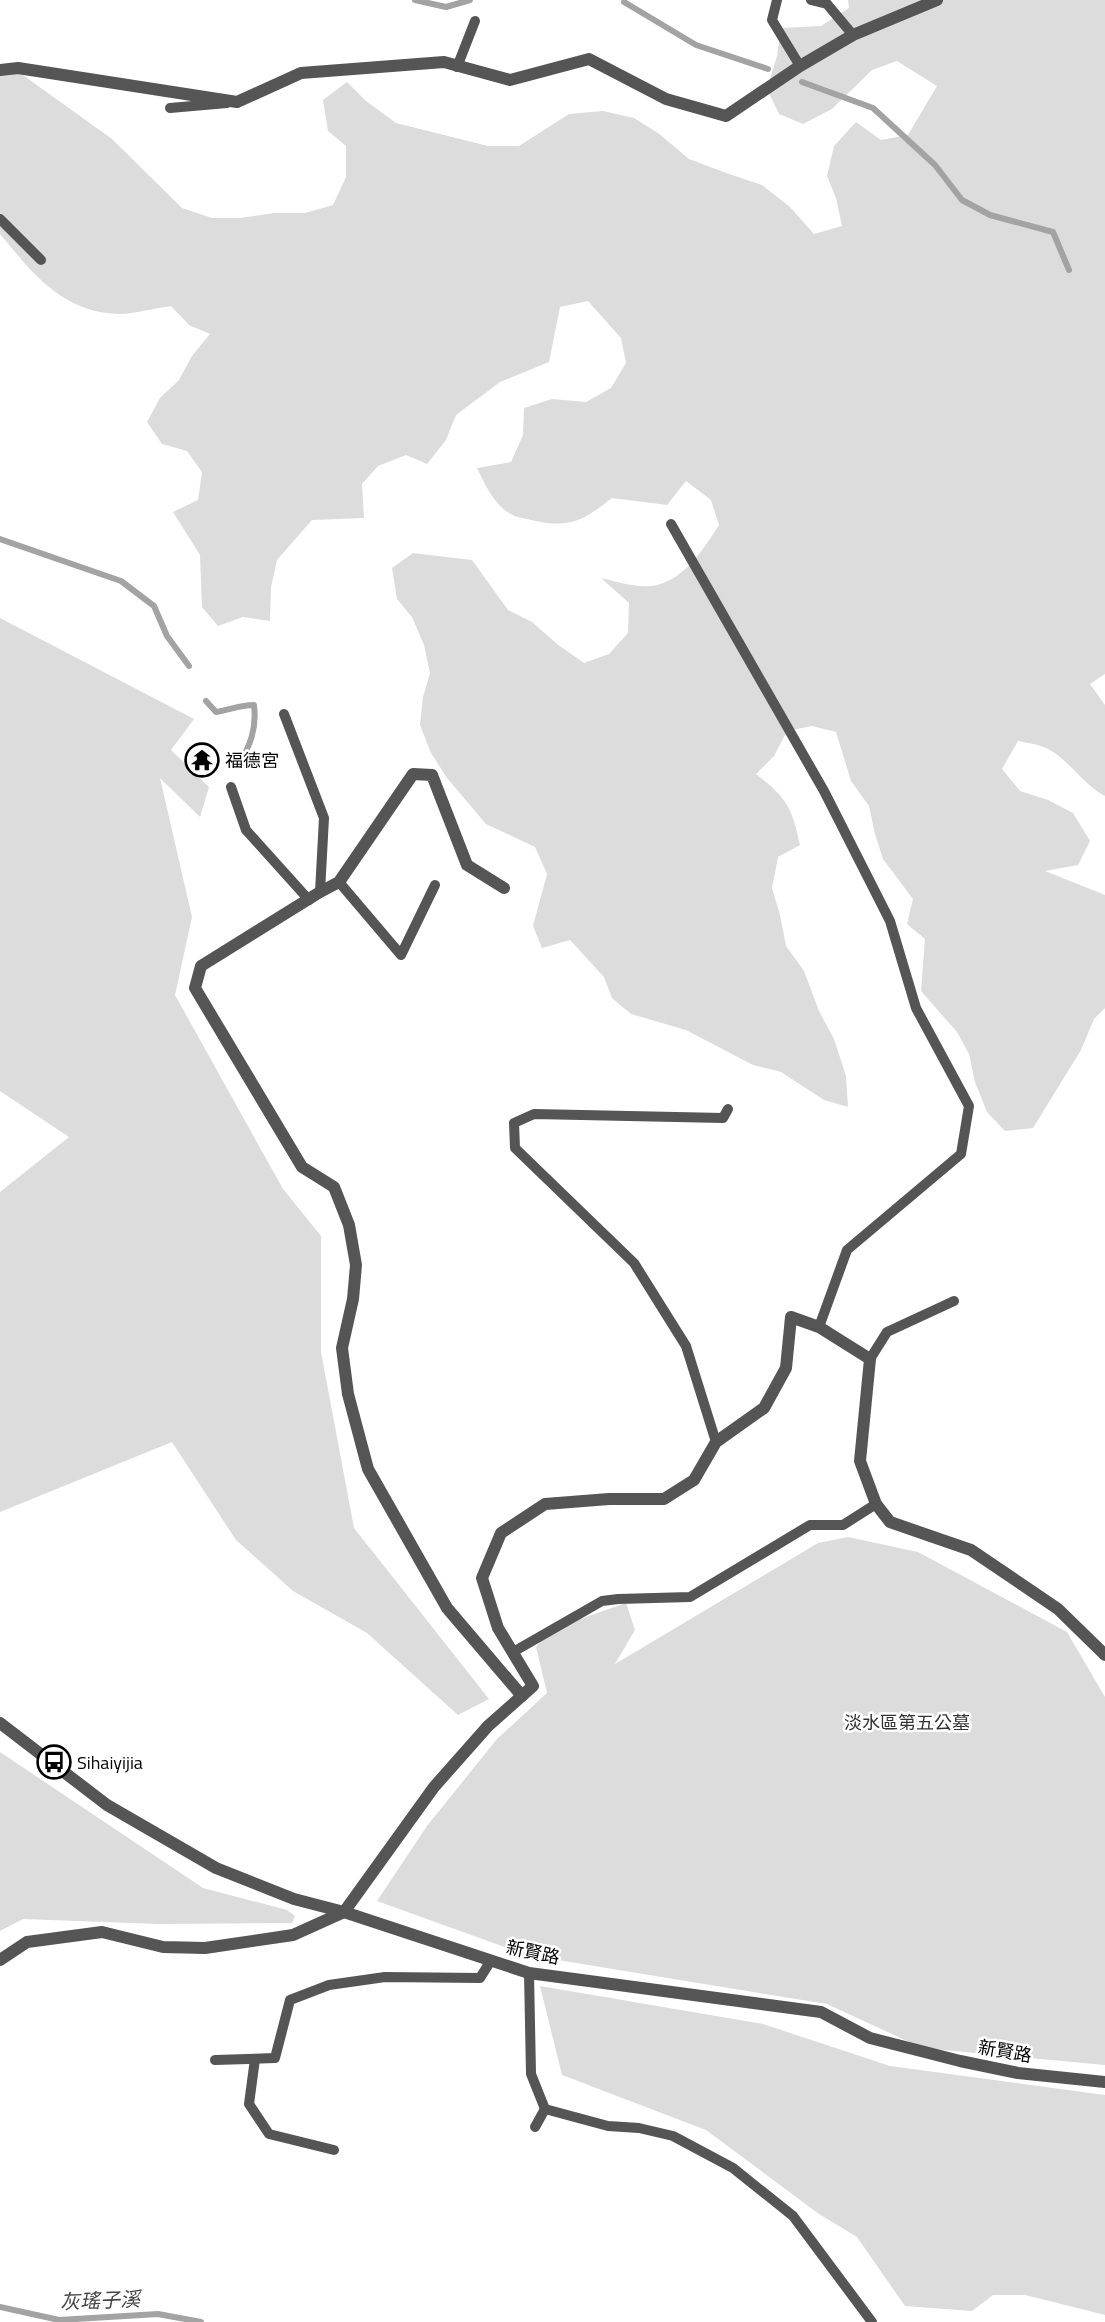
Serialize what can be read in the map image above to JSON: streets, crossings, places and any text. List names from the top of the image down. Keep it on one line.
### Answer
{"streets":{"street":["新賢路"]},"water":["灰瑤子溪"],"parks":["淡水區第五公墓"],"places":{"temple":["福德宮"],"bus stop":["Sihaiyijia"]}}
